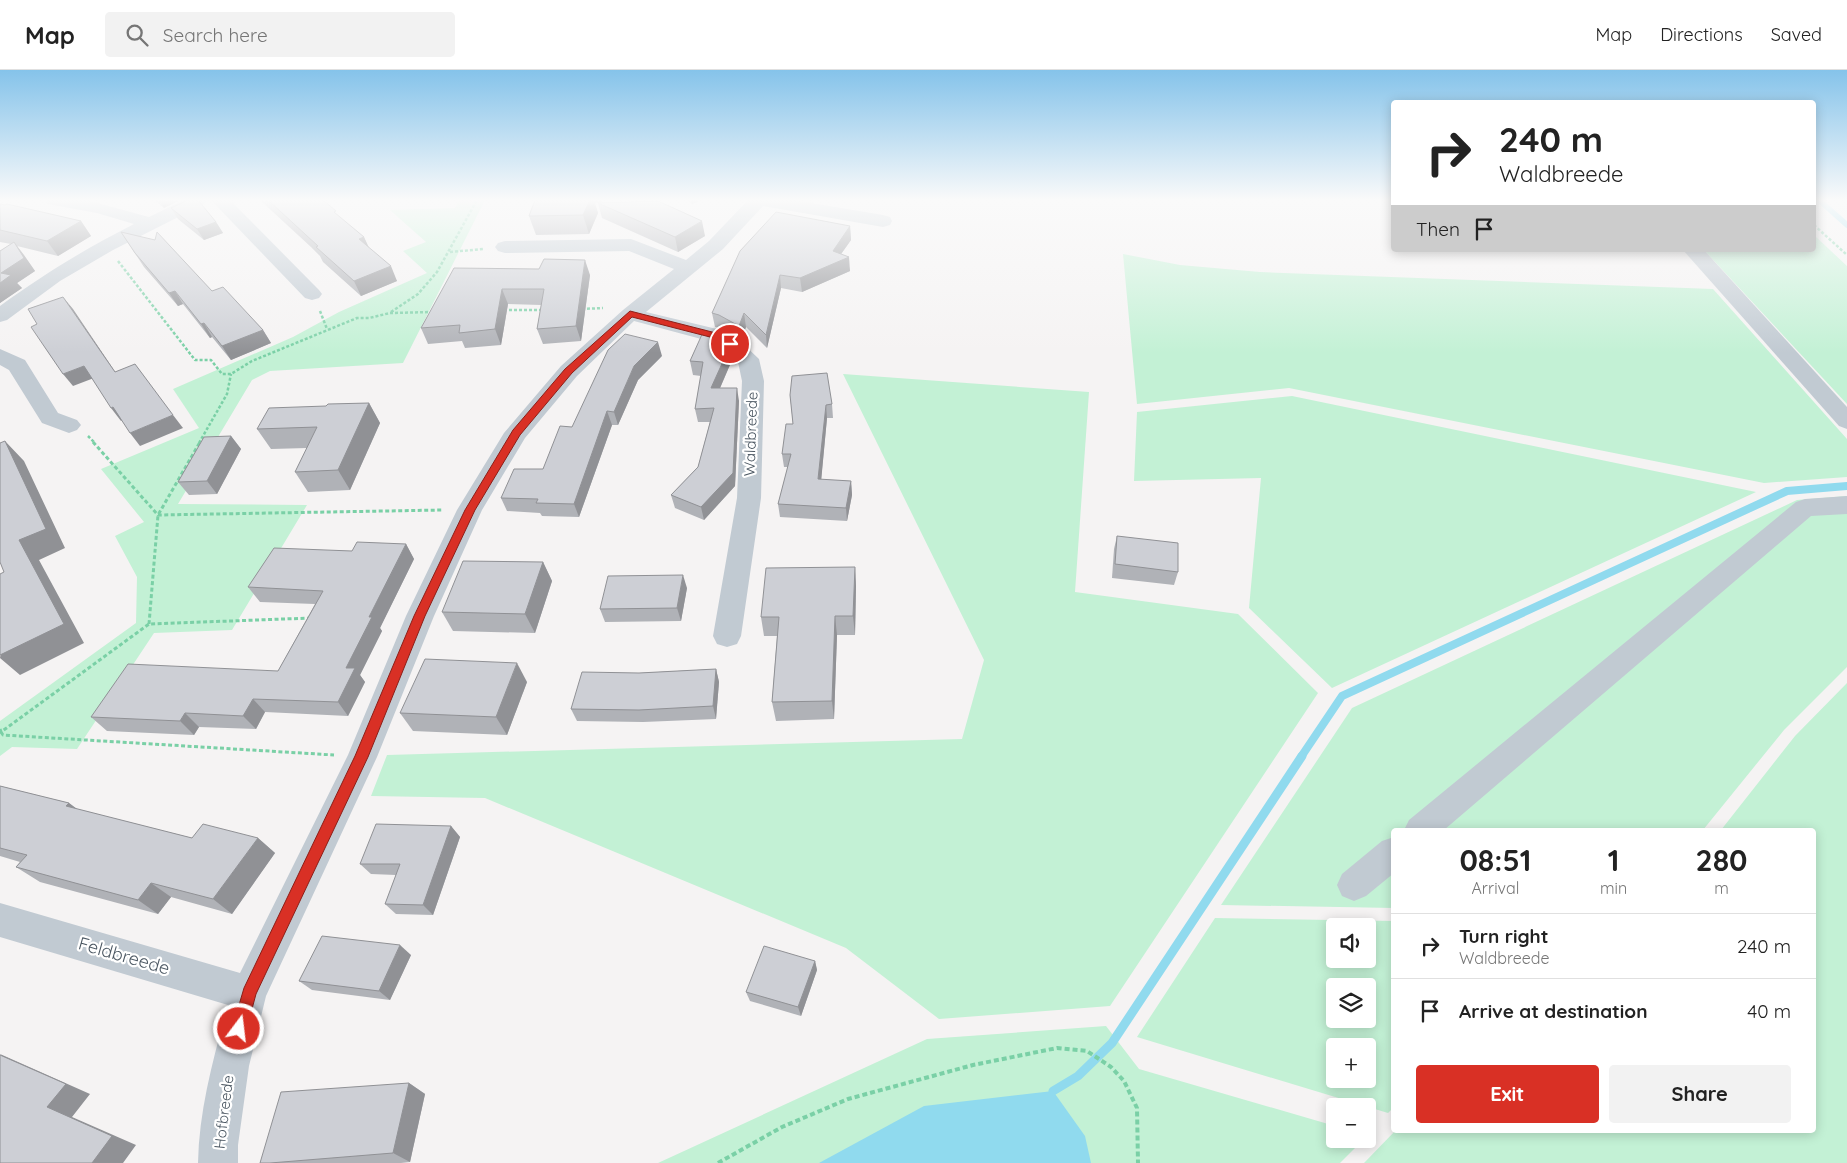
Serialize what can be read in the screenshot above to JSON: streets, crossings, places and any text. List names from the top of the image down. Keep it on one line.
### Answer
{"streets":{"street":["Waldbreede","Feldbreede","Hofbreede"]},"crossings":[["Waldbreede","Hofbreede"],["Feldbreede","Hofbreede"]],"page":{"header":"Map","search":"Search here","nav":["Map","Directions","Saved"],"turn":["240 m","Waldbreede"],"then":"Then","eta":["08:51","Arrival","1","min","280","m"],"list":[{"name":"Turn right","note":"Waldbreede","value":"240 m"},{"name":"Arrive at destination","value":"40 m"}],"map_buttons":["+","−"],"buttons":["Exit","Share"]}}
